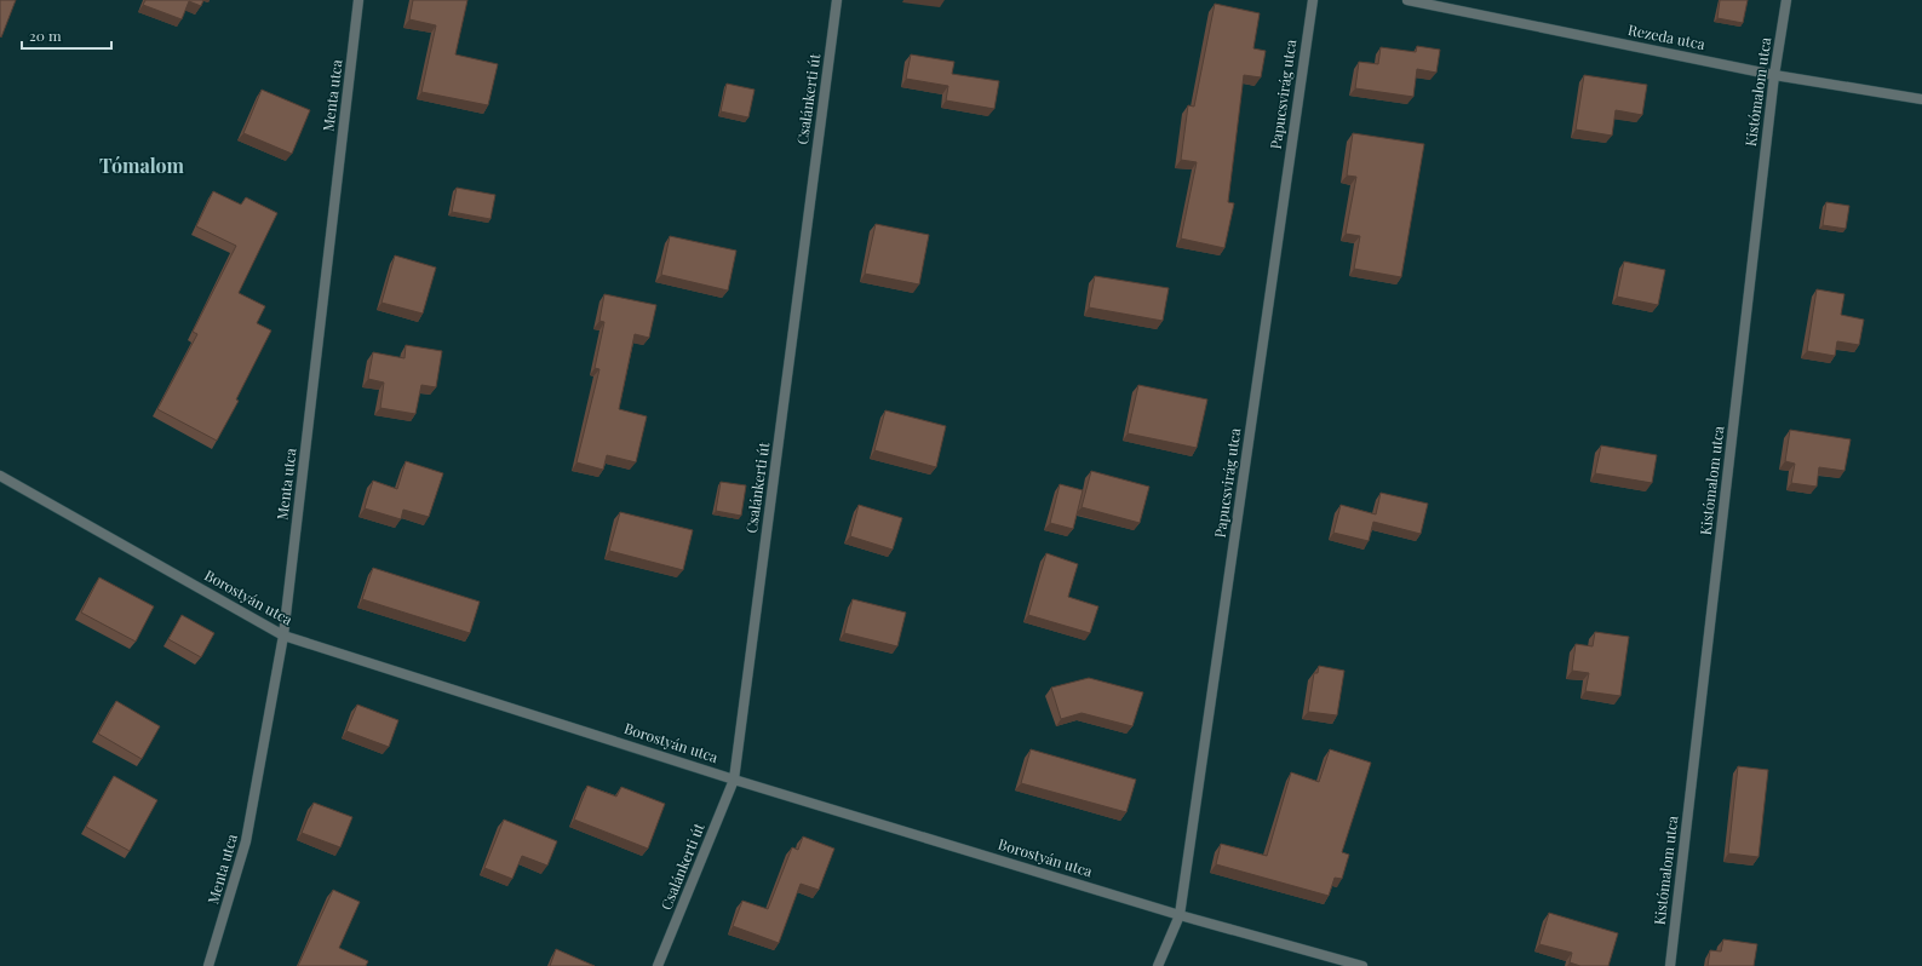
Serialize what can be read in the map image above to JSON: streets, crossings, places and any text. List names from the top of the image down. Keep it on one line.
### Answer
{"streets":{"street":["Rezeda utca","Kistómalom utca","Papucsvirág utca","Menta utca","Csalánkerti út","Borostyán utca"]},"crossings":[["Rezeda utca","Kistómalom utca"],["Papucsvirág utca","Borostyán utca"],["Menta utca","Borostyán utca"],["Csalánkerti út","Borostyán utca"]],"districts":["Tómalom"],"scale_bar":"20 m"}
